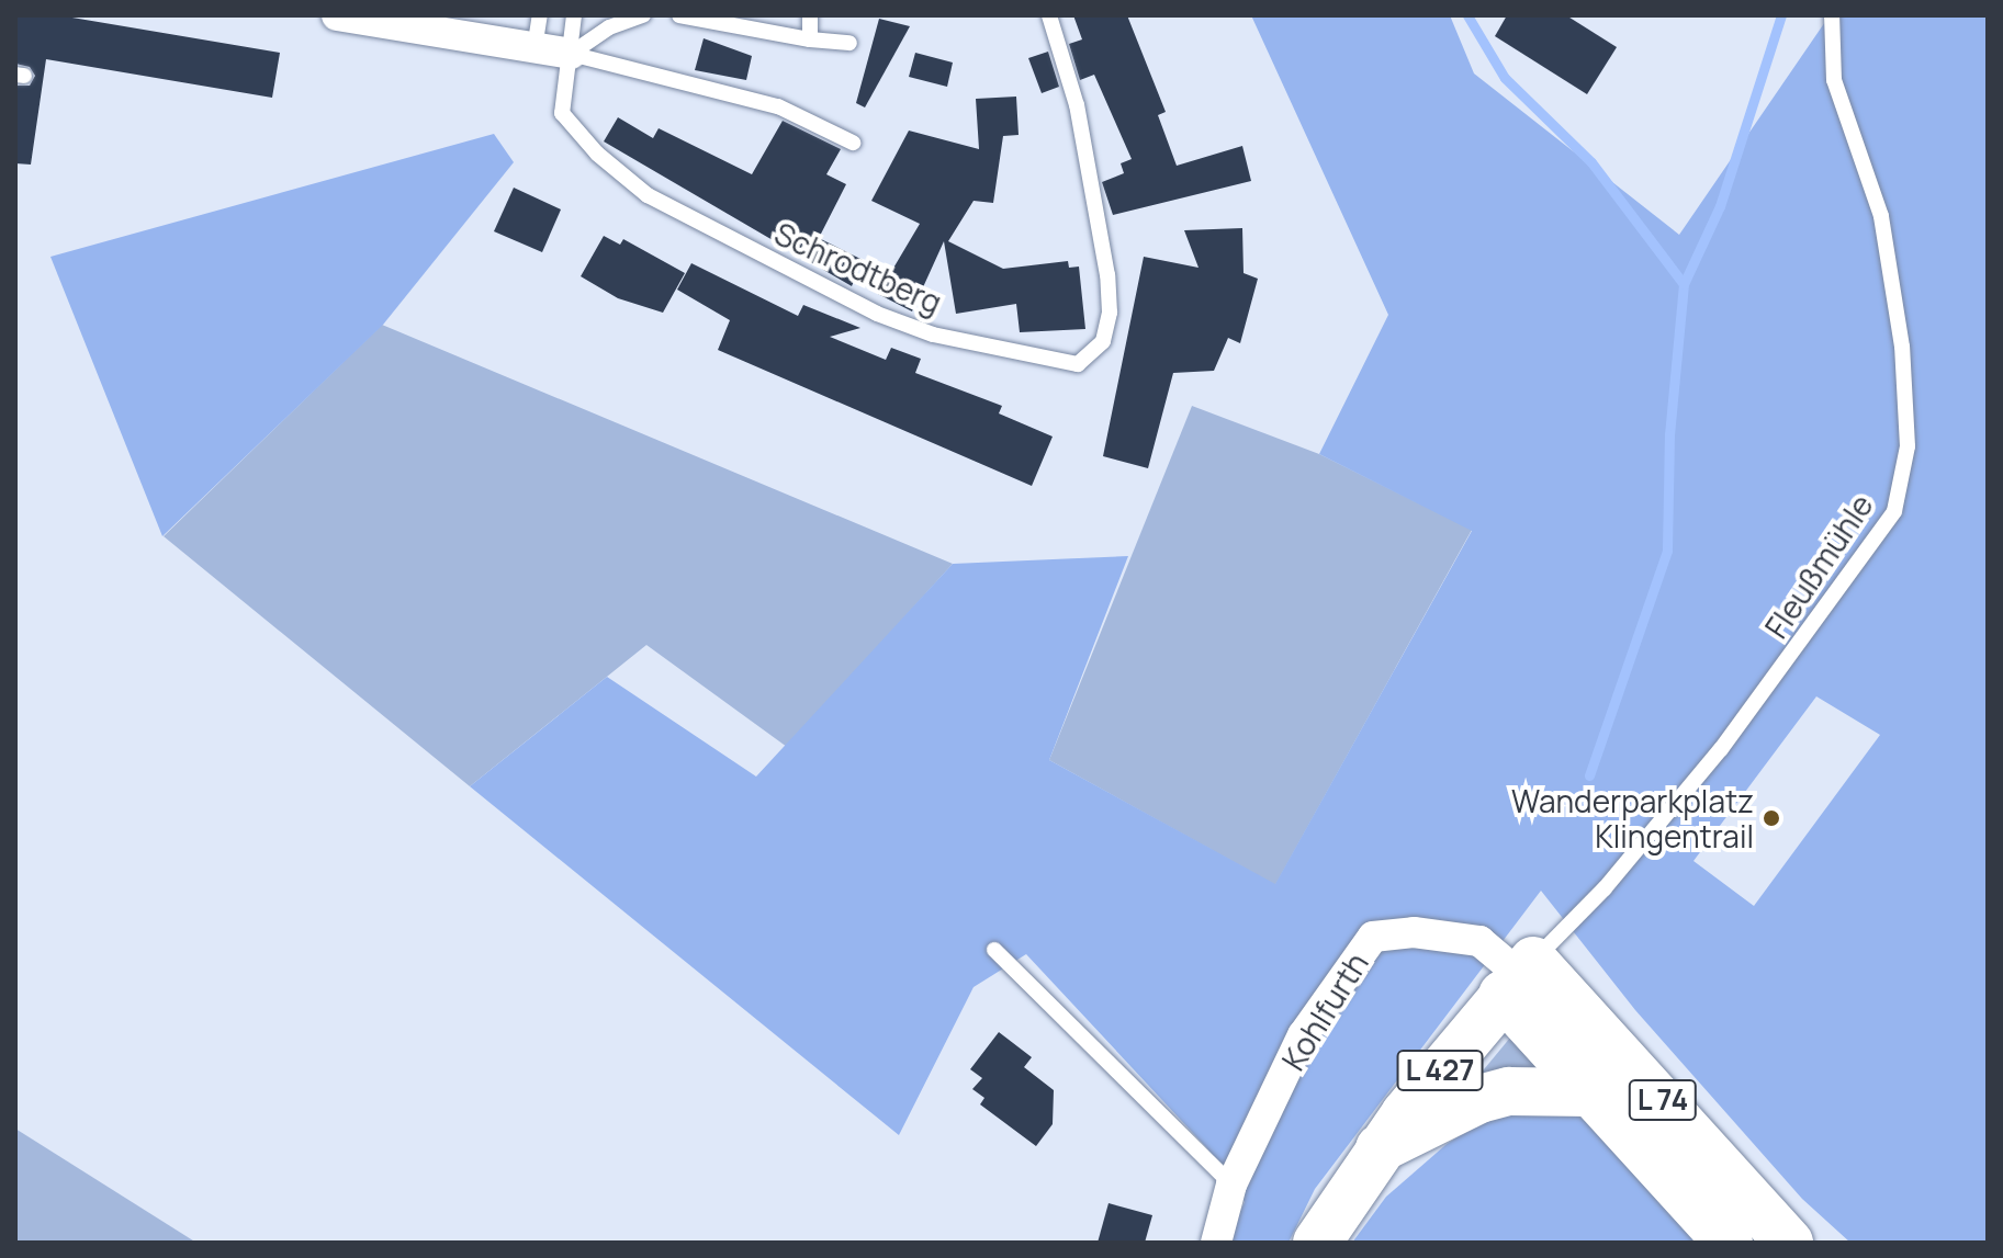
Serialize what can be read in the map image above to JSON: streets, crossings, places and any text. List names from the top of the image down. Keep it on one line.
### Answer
{"streets":{"main road":["L 427","L 74"],"street":["Kohlfurth"],"lane":["Schrodtberg","Fleußmühle"]},"crossings":[["Fleußmühle","Kohlfurth"],["Fleußmühle","L 427"],["Fleußmühle","L 74"],["Kohlfurth","L 427"],["Kohlfurth","L 74"],["L 427","L 74"]],"places":["Wanderparkplatz Klingentrail"]}
